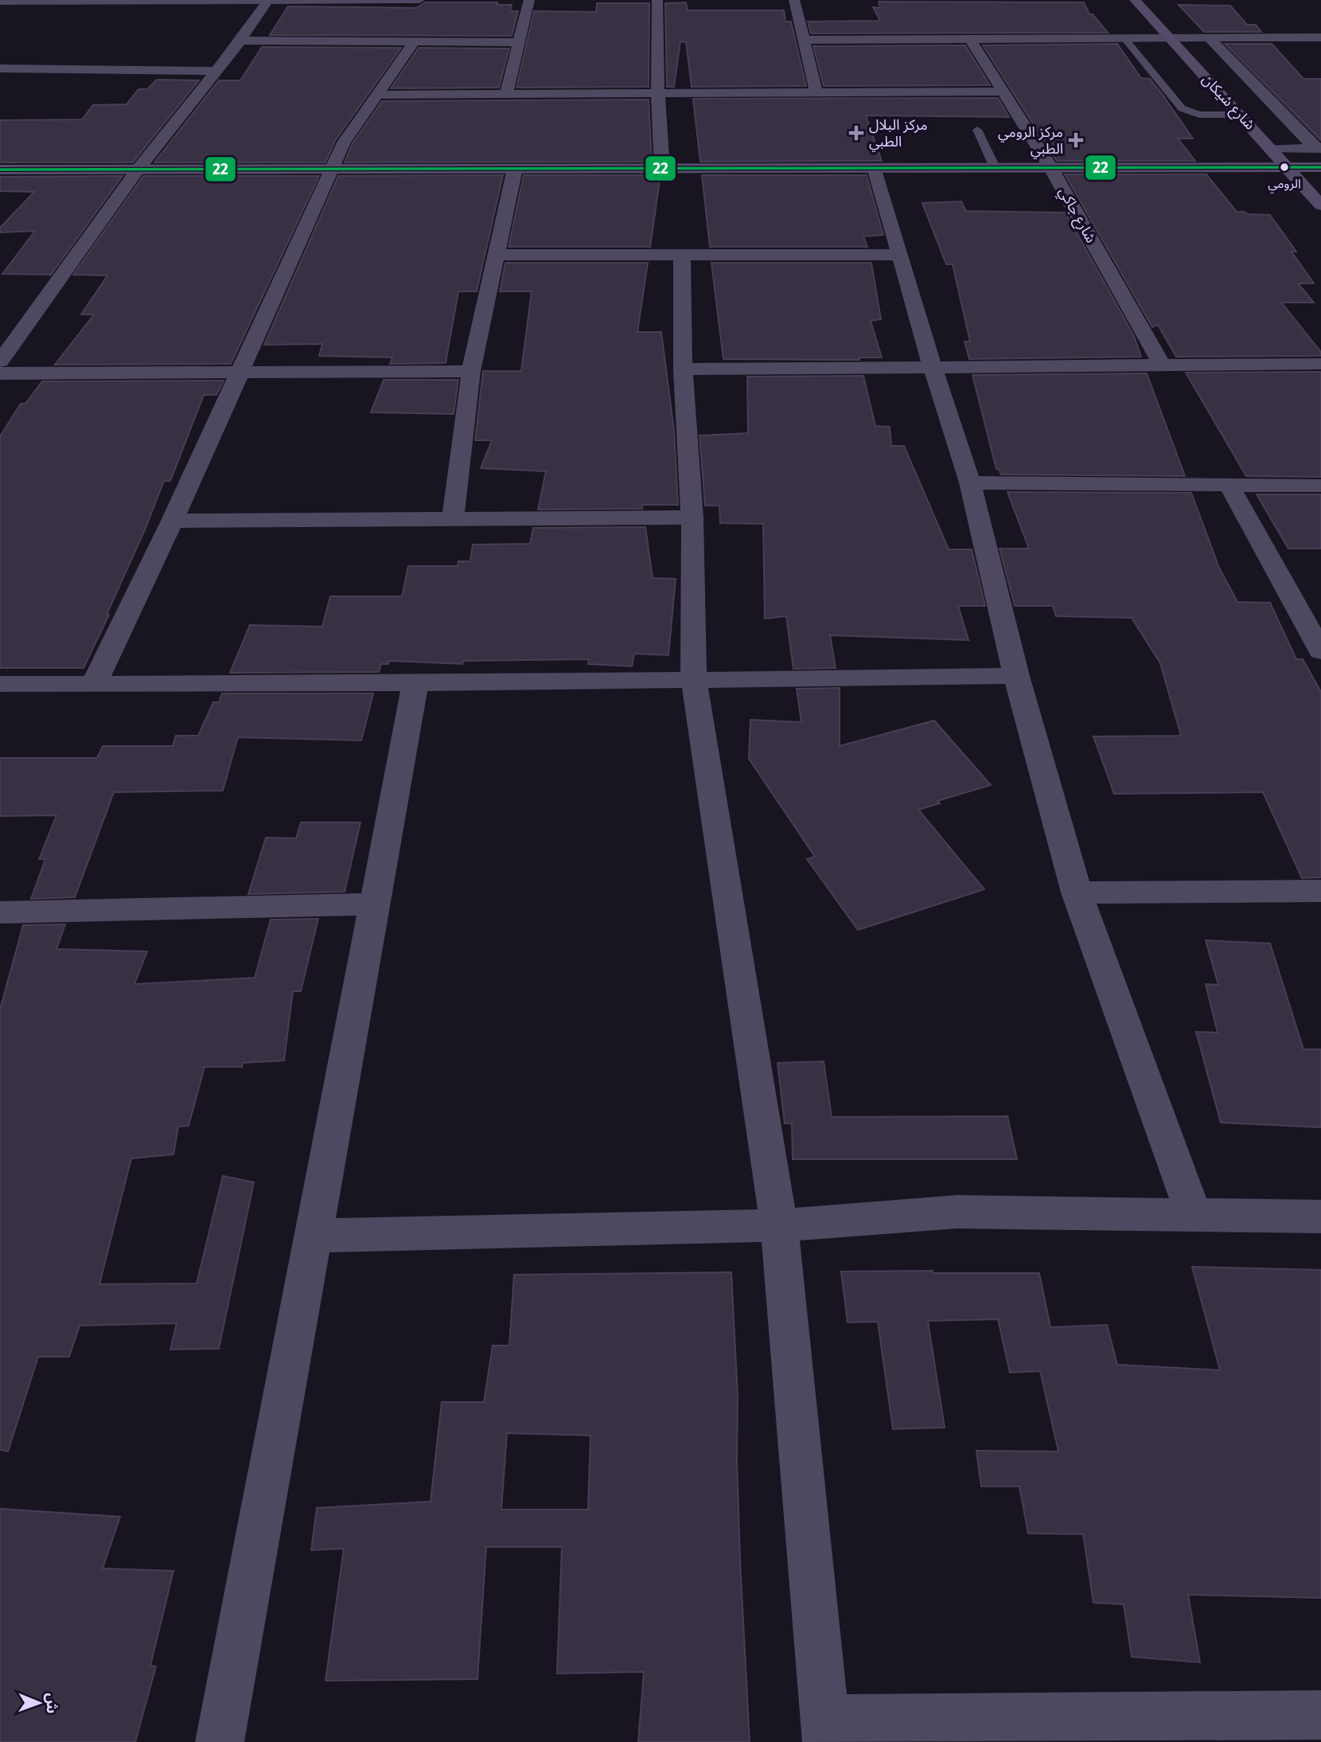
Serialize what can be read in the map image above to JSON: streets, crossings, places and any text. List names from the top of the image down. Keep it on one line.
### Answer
{"streets":{"street":["شارع شيكان","شارع جاكي"]},"places":{"health":["مركز البلال الطبي","مركز الرومي الطبي"],"other":["الرومي"]},"lines":["transit line 22"],"north":"right"}
